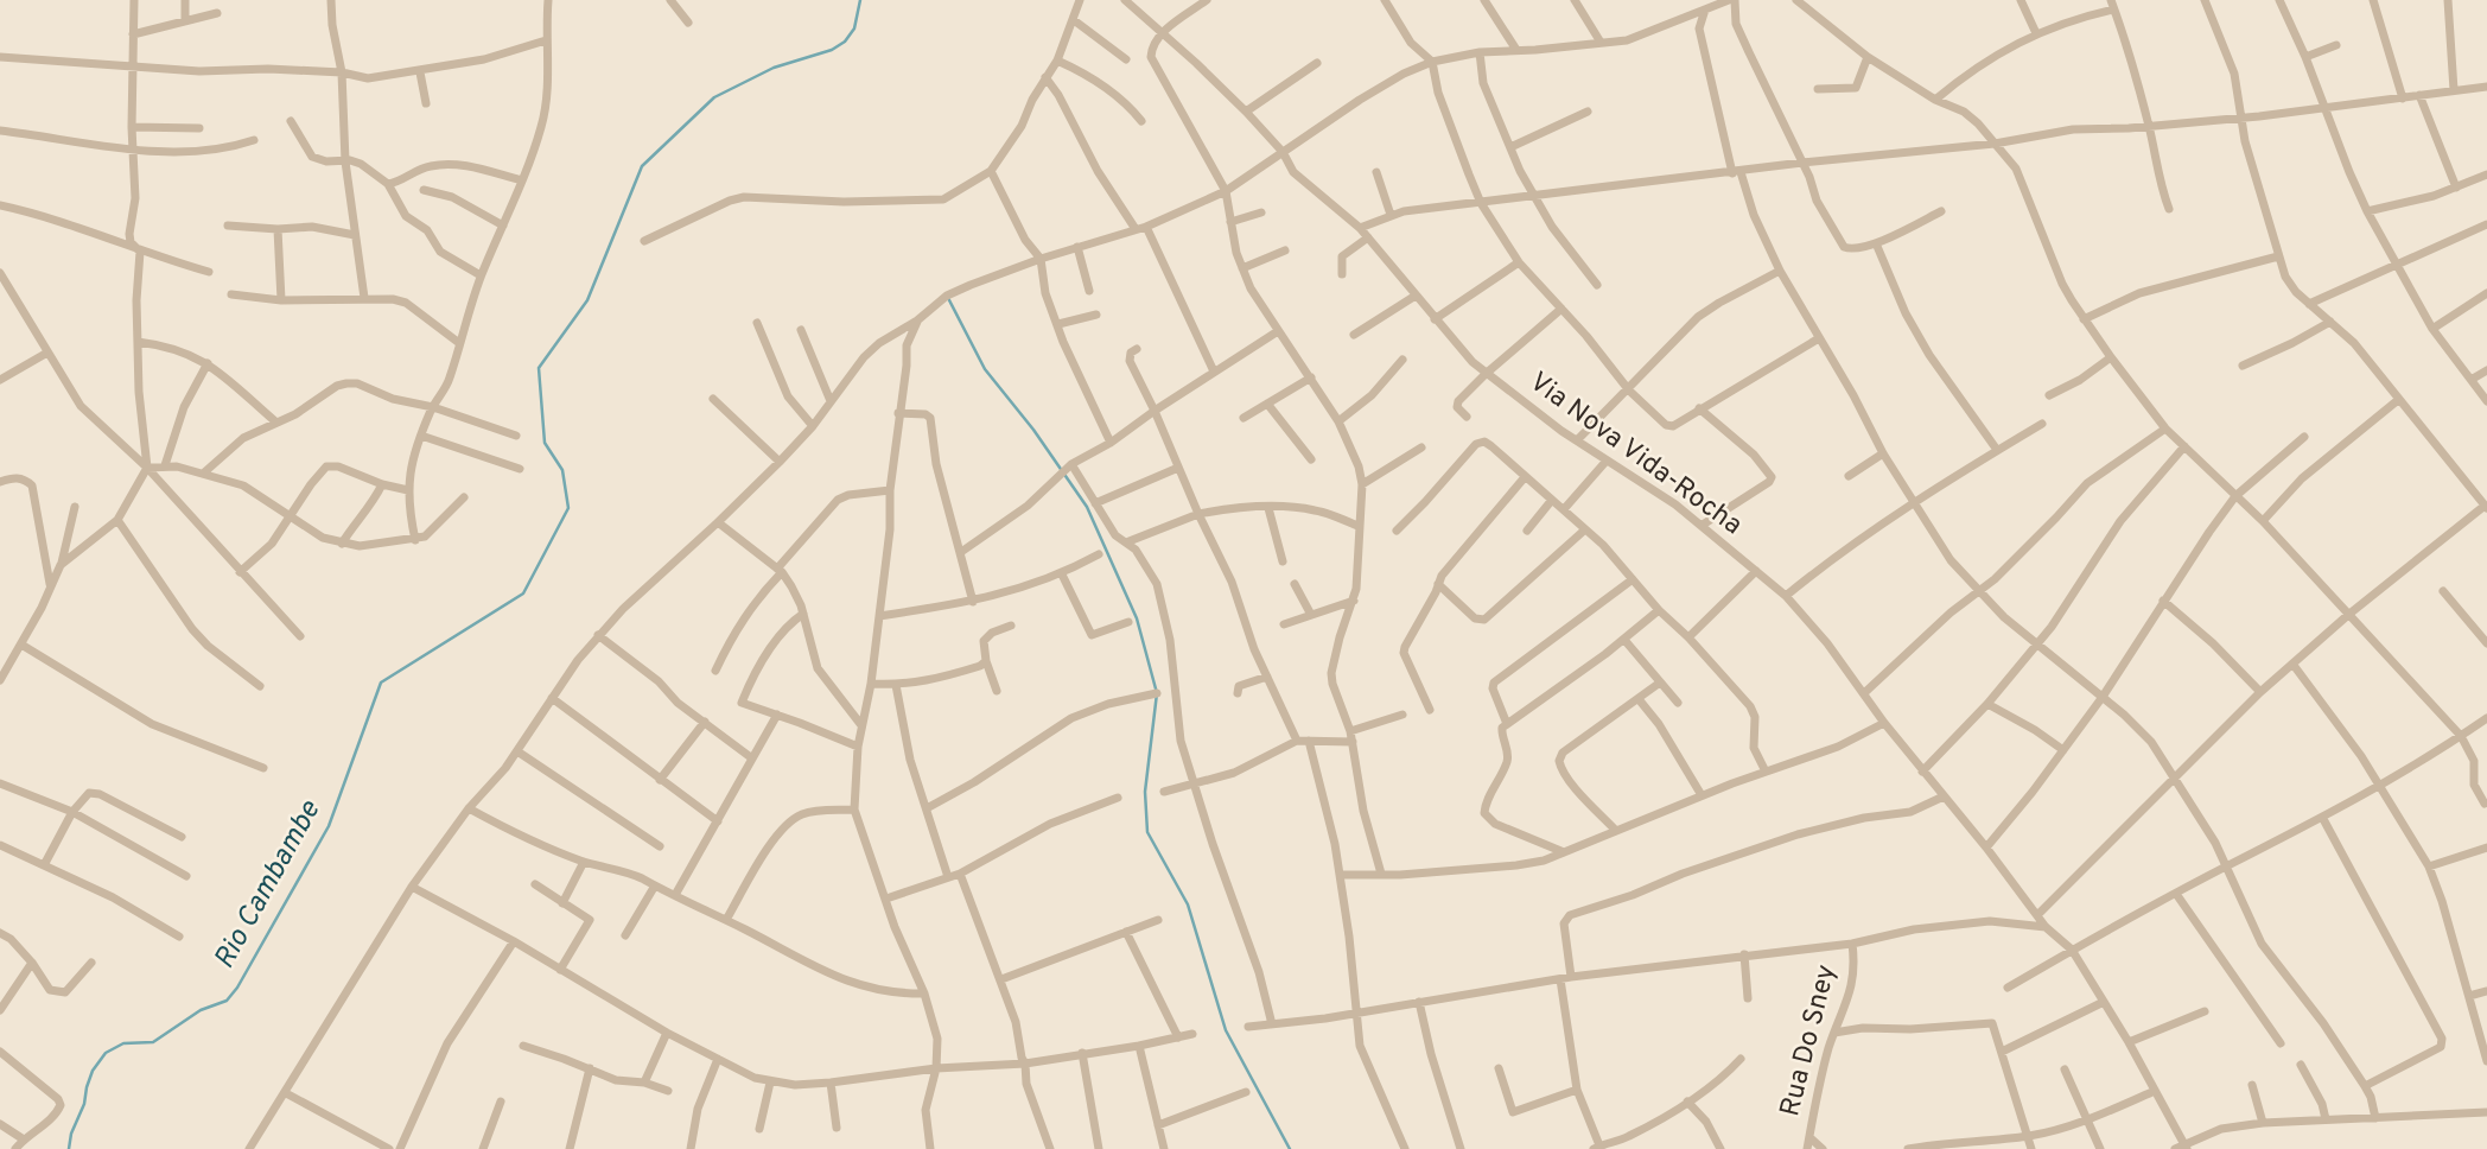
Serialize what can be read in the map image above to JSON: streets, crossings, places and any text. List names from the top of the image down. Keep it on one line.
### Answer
{"streets":{"street":["Via Nova Vida-Rocha","Rua Do Sney"]},"water":["Rio Cambambe"]}
